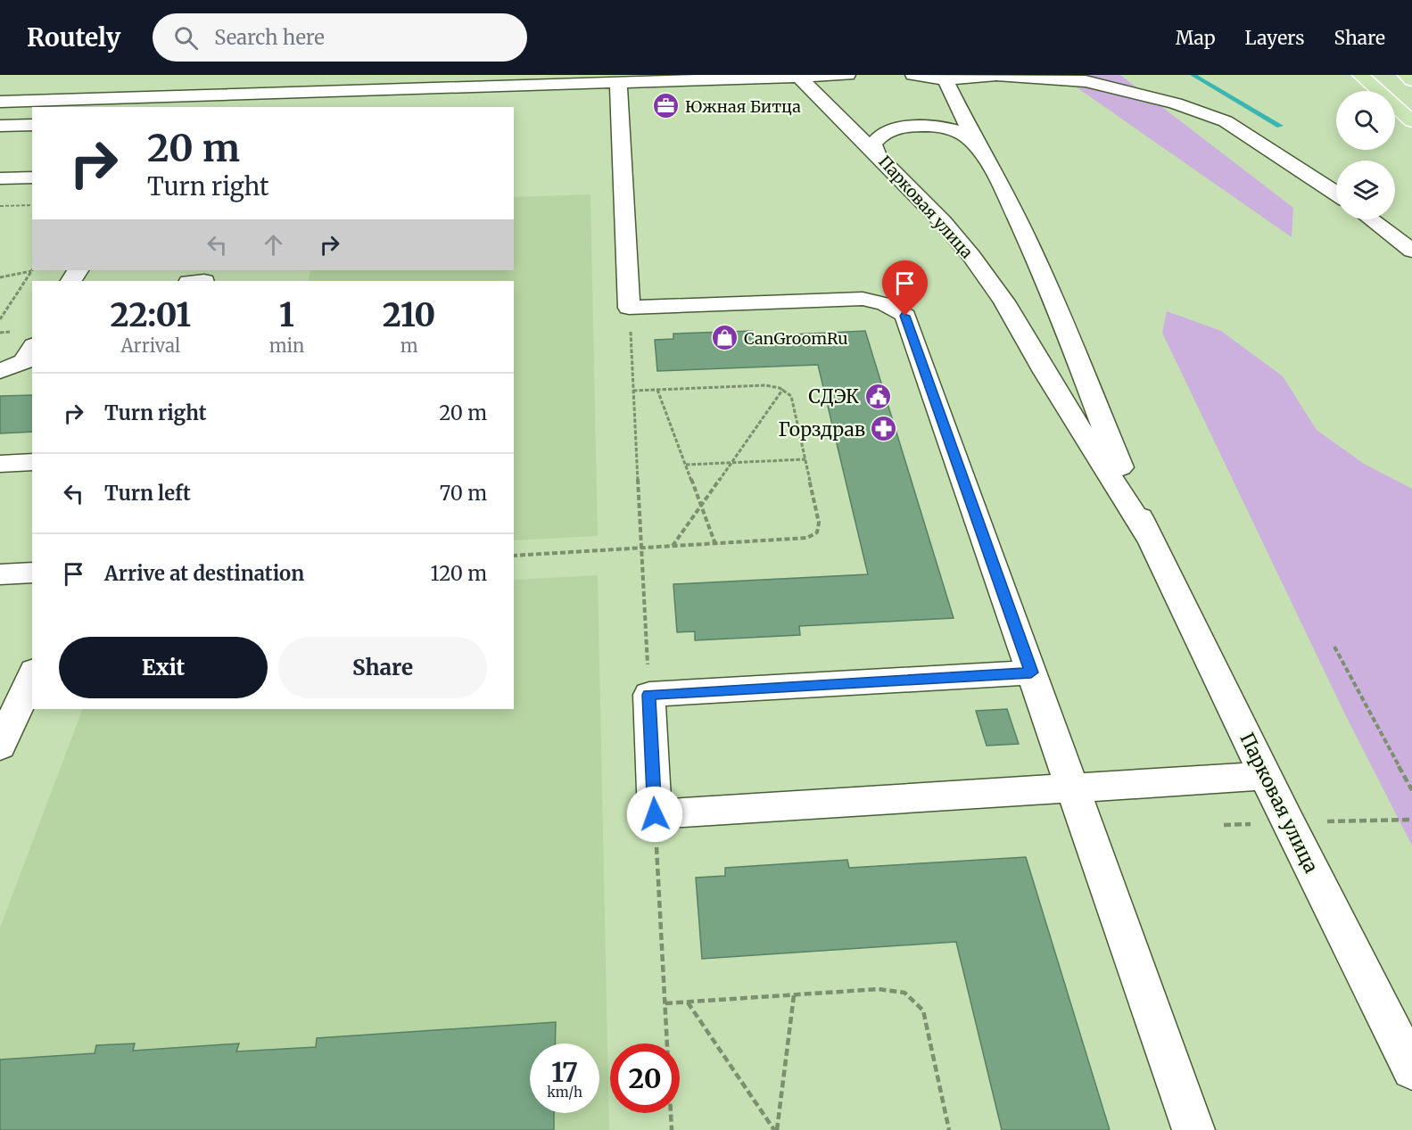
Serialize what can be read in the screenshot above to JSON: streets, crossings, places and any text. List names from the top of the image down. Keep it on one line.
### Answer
{"streets":{"street":["Парковая улица"]},"places":{"office":["Южная Битца"],"shop":["CanGroomRu"],"public building":["СДЭК"],"pharmacy":["Горздрав"]},"page":{"header":"Routely","search":"Search here","nav":["Map","Layers","Share"],"turn":["20 m","Turn right"],"eta":["22:01","Arrival","1","min","210","m"],"list":[{"name":"Turn right","value":"20 m"},{"name":"Turn left","value":"70 m"},{"name":"Arrive at destination","value":"120 m"}],"buttons":["Exit","Share"],"speed":"17 km/h","limit":"20"}}
